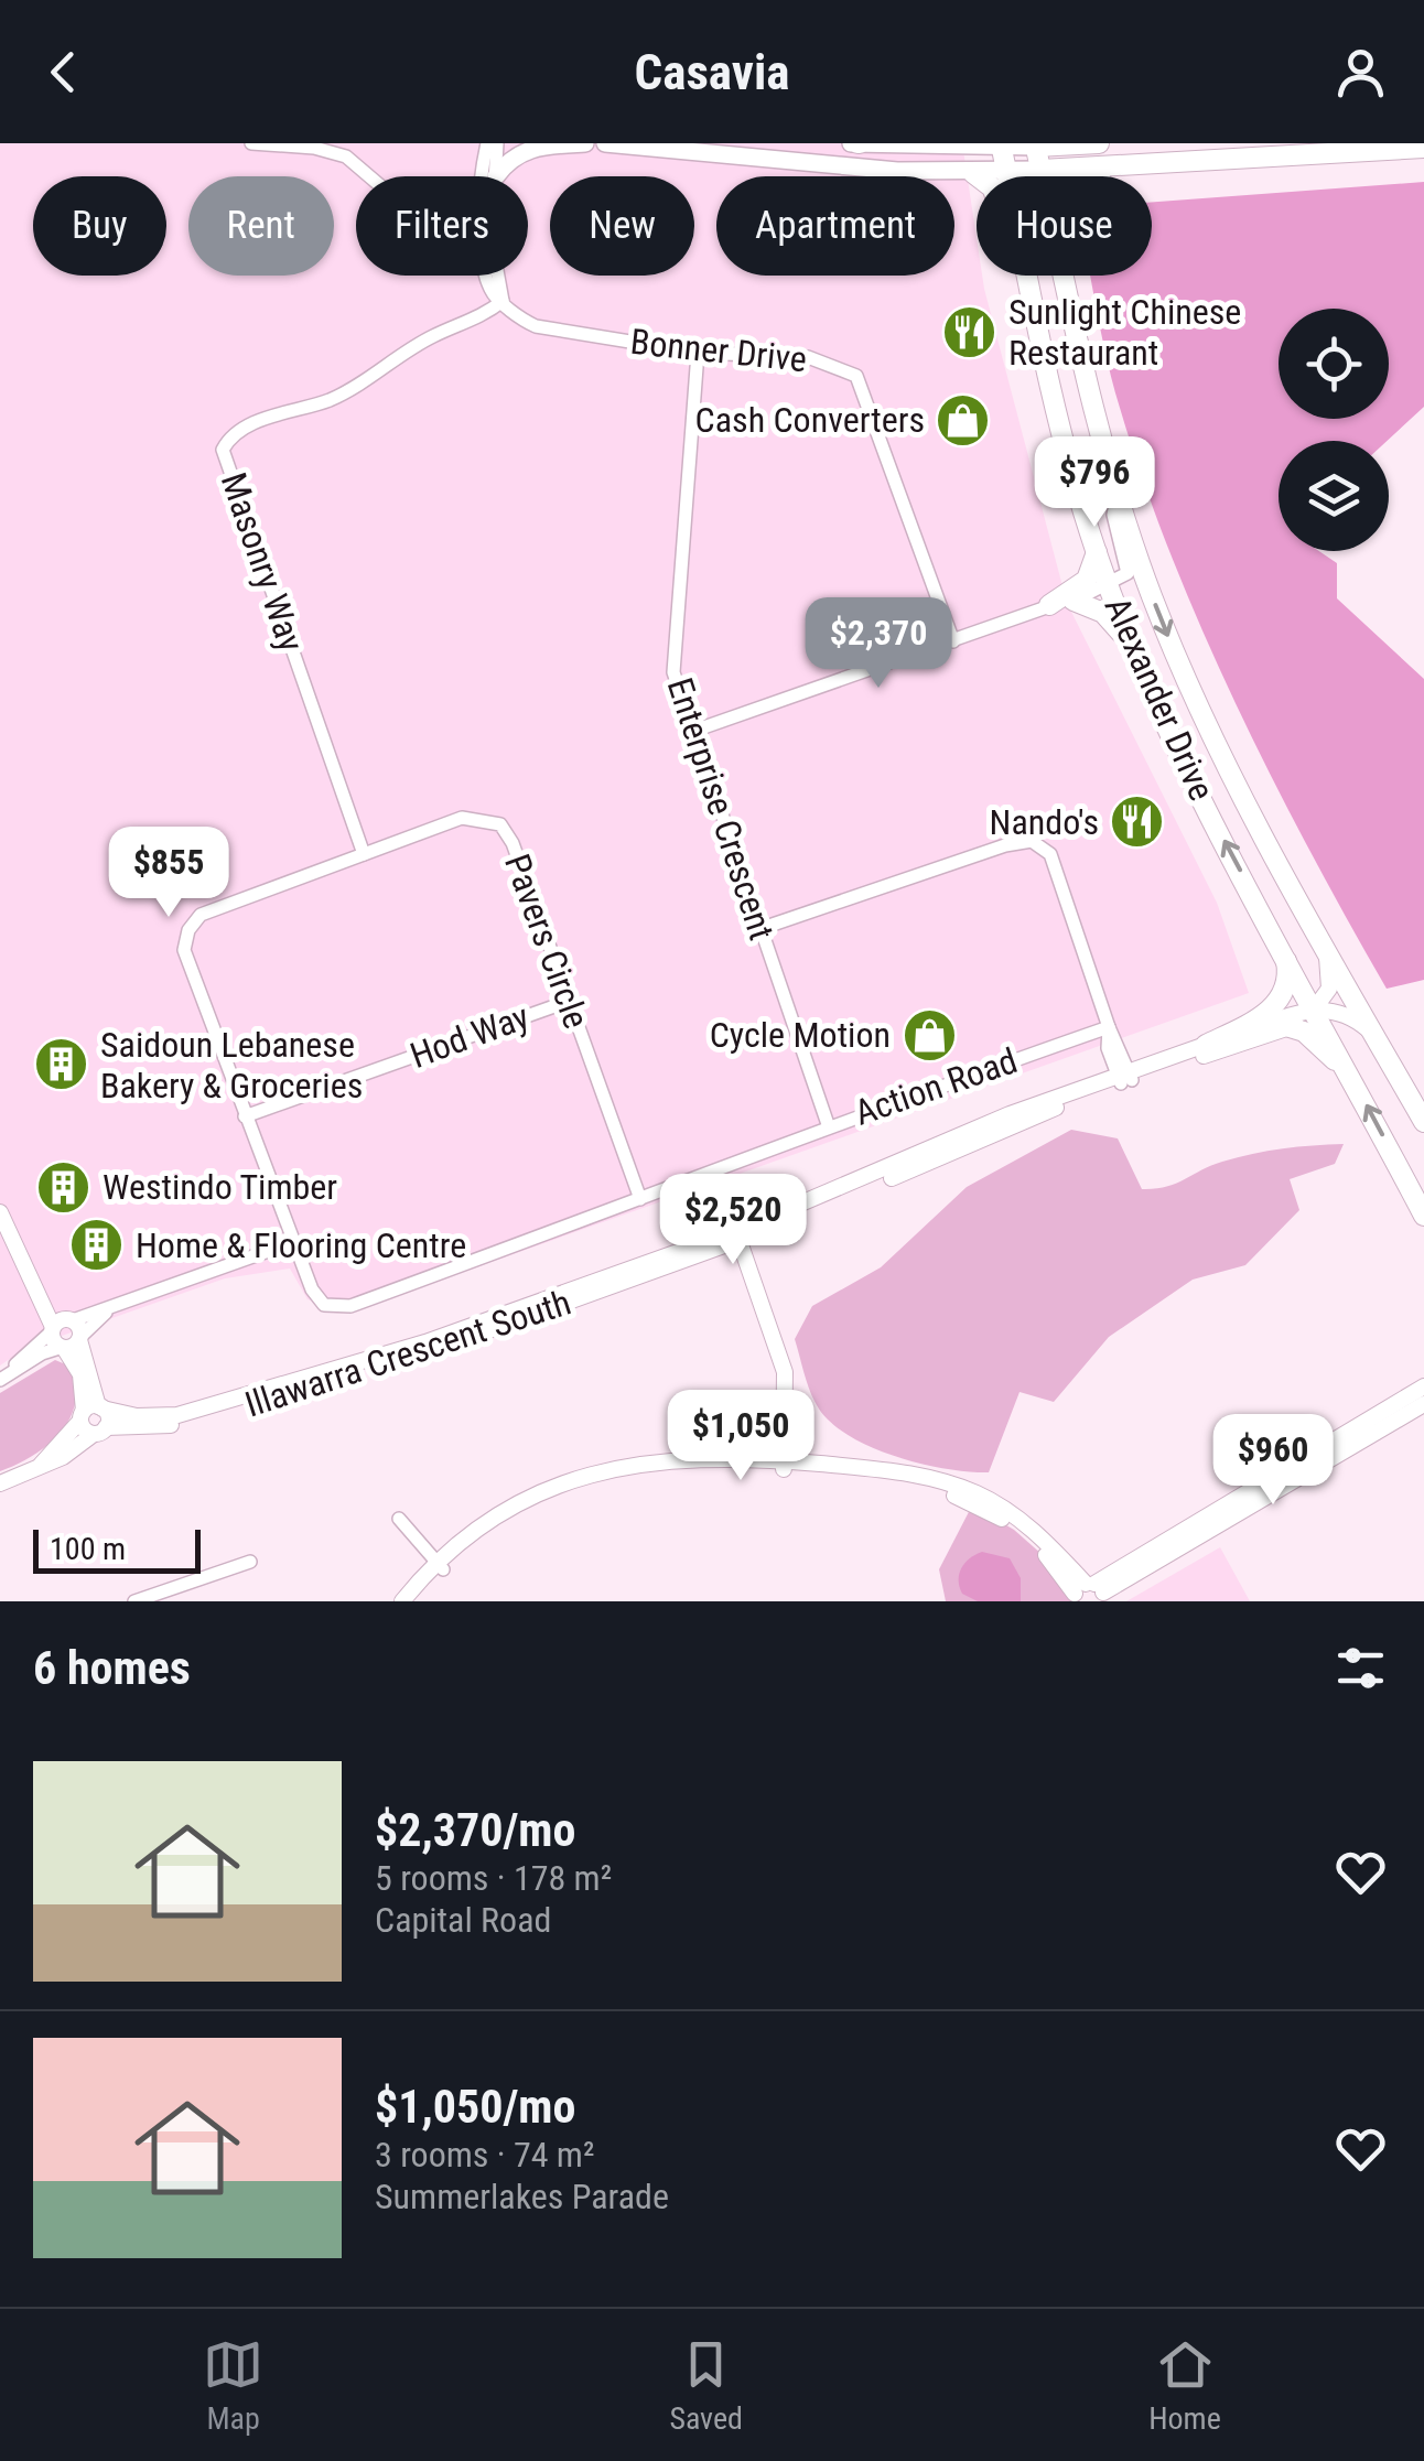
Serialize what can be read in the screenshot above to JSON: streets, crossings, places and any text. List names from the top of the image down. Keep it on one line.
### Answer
{"streets":{"main road":["Alexander Drive"],"street":["Bonner Drive","Masonry Way","Enterprise Crescent","Pavers Circle","Hod Way","Action Road","Illawarra Crescent South"]},"crossings":[["Bonner Drive","Masonry Way"],["Bonner Drive","Enterprise Crescent"],["Masonry Way","Pavers Circle"],["Alexander Drive","Illawarra Crescent South"],["Enterprise Crescent","Action Road"],["Pavers Circle","Hod Way"],["Pavers Circle","Action Road"]],"places":{"restaurant":["Sunlight Chinese Restaurant","Nando's"],"shop":["Cash Converters","Cycle Motion"],"building":["Saidoun Lebanese Bakery & Groceries","Westindo Timber","Home & Flooring Centre"]},"scale_bar":"100 m","page":{"header":"Casavia","chip":["Buy","Rent","Filters","New","Apartment","House"],"price":["$796","$2,370","$855","$2,520","$1,050","$960"],"scale":"100 m","heading":"6 homes","list":[{"name":"$2,370/mo","note":"5 rooms · 178 m² · Capital Road"},{"name":"$1,050/mo","note":"3 rooms · 74 m² · Summerlakes Parade"}],"tabs":["Map","Saved","Home"]}}
